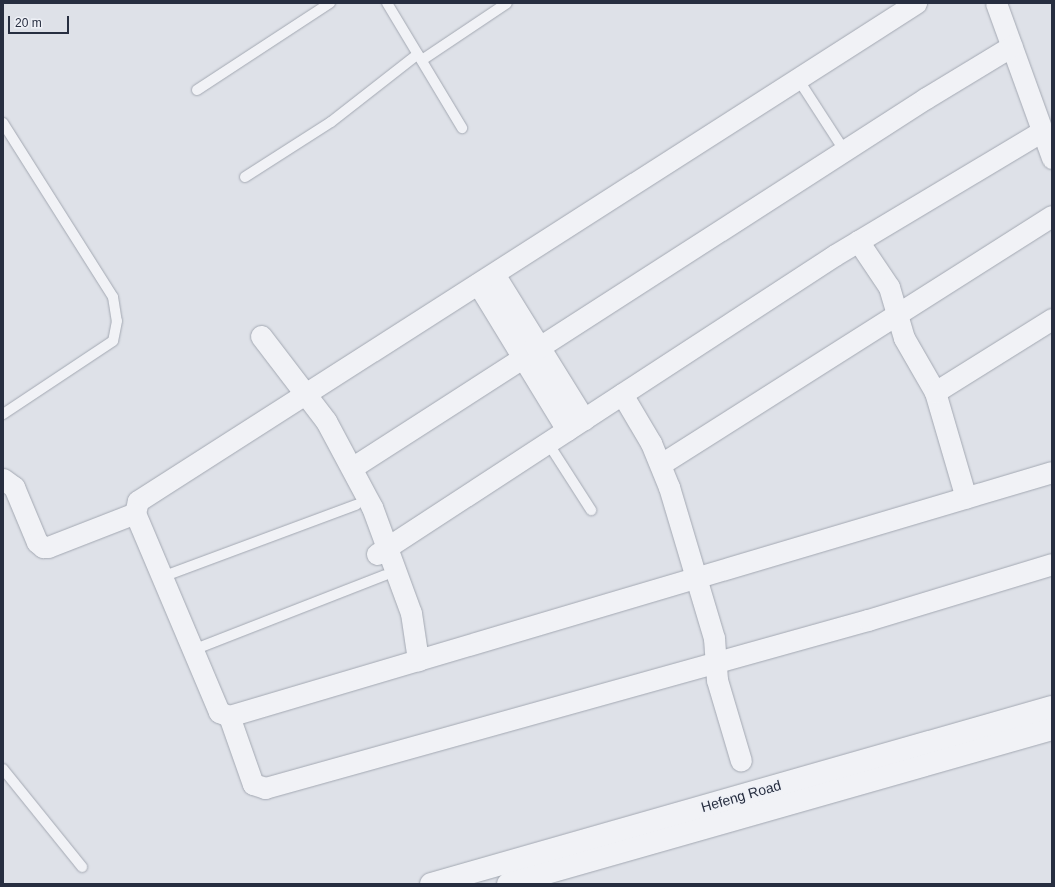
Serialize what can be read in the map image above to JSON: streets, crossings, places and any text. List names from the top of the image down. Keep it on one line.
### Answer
{"streets":{"street":["Hefeng Road"]},"scale_bar":"20 m"}
